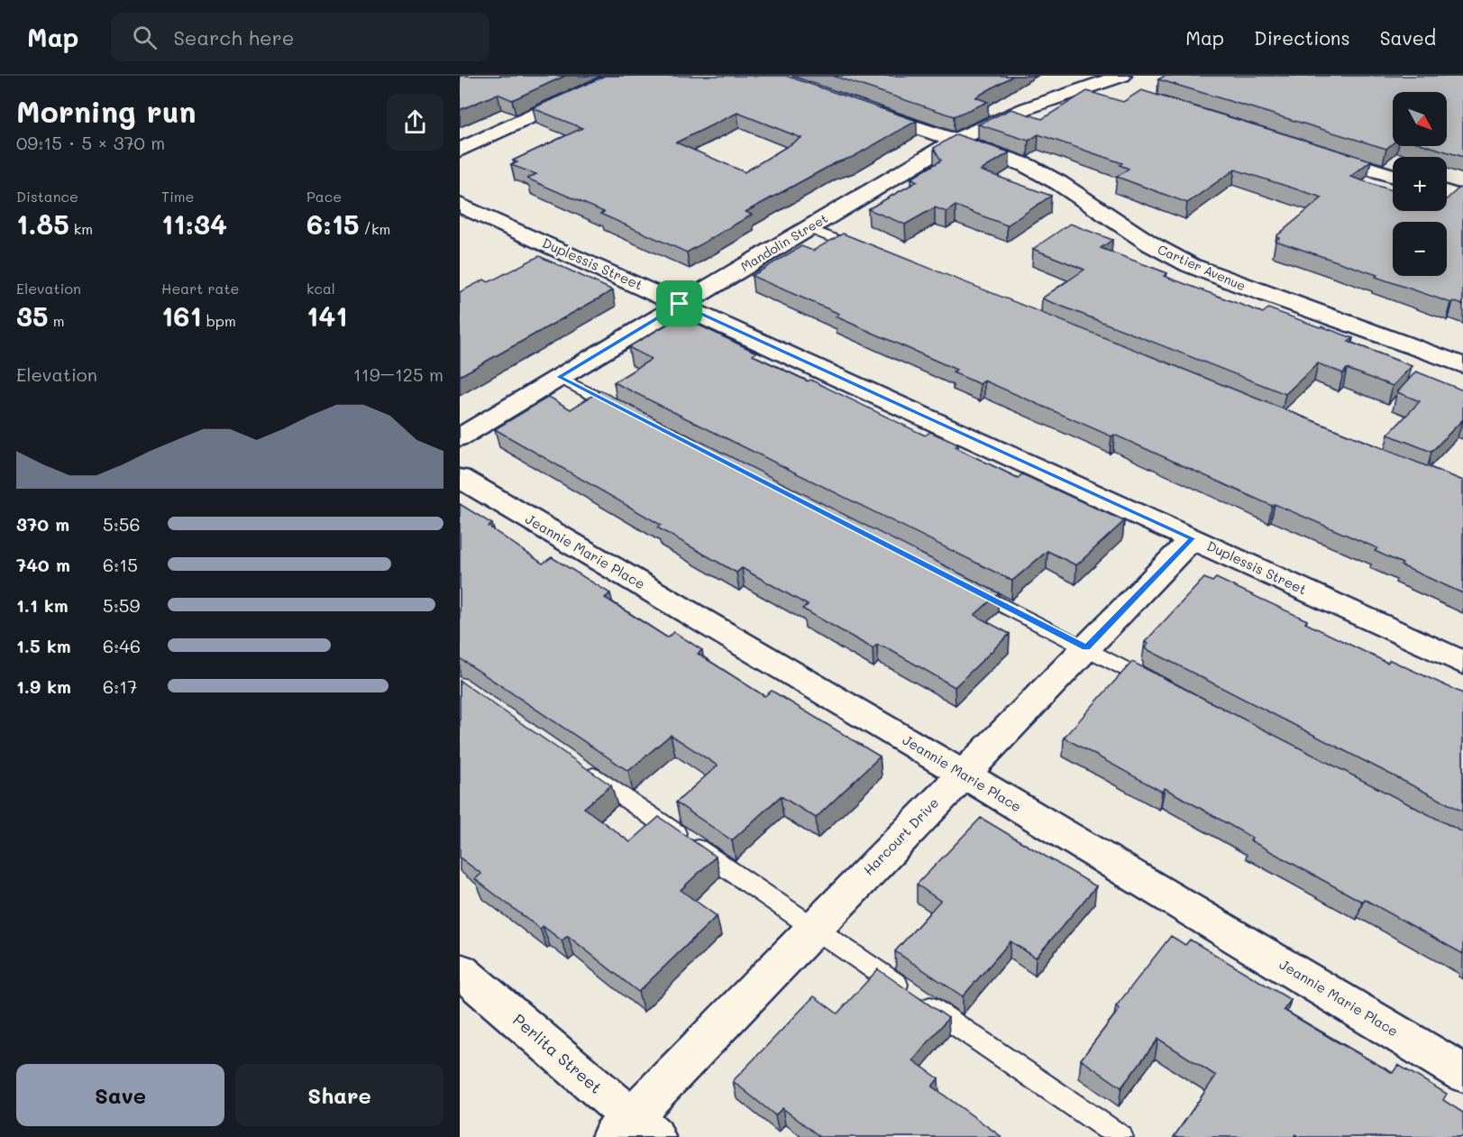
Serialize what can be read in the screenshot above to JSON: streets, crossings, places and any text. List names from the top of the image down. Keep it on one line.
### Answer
{"streets":{"street":["Mandolin Street","Duplessis Street","Cartier Avenue","Jeannie Marie Place","Harcourt Drive","Perlita Street"]},"crossings":[["Mandolin Street","Duplessis Street"],["Mandolin Street","Cartier Avenue"],["Duplessis Street","Harcourt Drive"],["Jeannie Marie Place","Harcourt Drive"],["Harcourt Drive","Perlita Street"]],"north":"bottom right","page":{"header":"Map","search":"Search here","nav":["Map","Directions","Saved"],"heading":["Morning run","09:15 · 5 × 370 m"],"map_buttons":["+","−"],"stats":[["Distance","1.85 km"],["Time","11:34"],["Pace","6:15 /km"],["Elevation","35 m"],["Heart rate","161 bpm"],["kcal","141"]],"chart":["Elevation","119–125 m"],"list":[{"name":"370 m","note":"5:56"},{"name":"740 m","note":"6:15"},{"name":"1.1 km","note":"5:59"},{"name":"1.5 km","note":"6:46"},{"name":"1.9 km","note":"6:17"}],"buttons":["Save","Share"]}}
